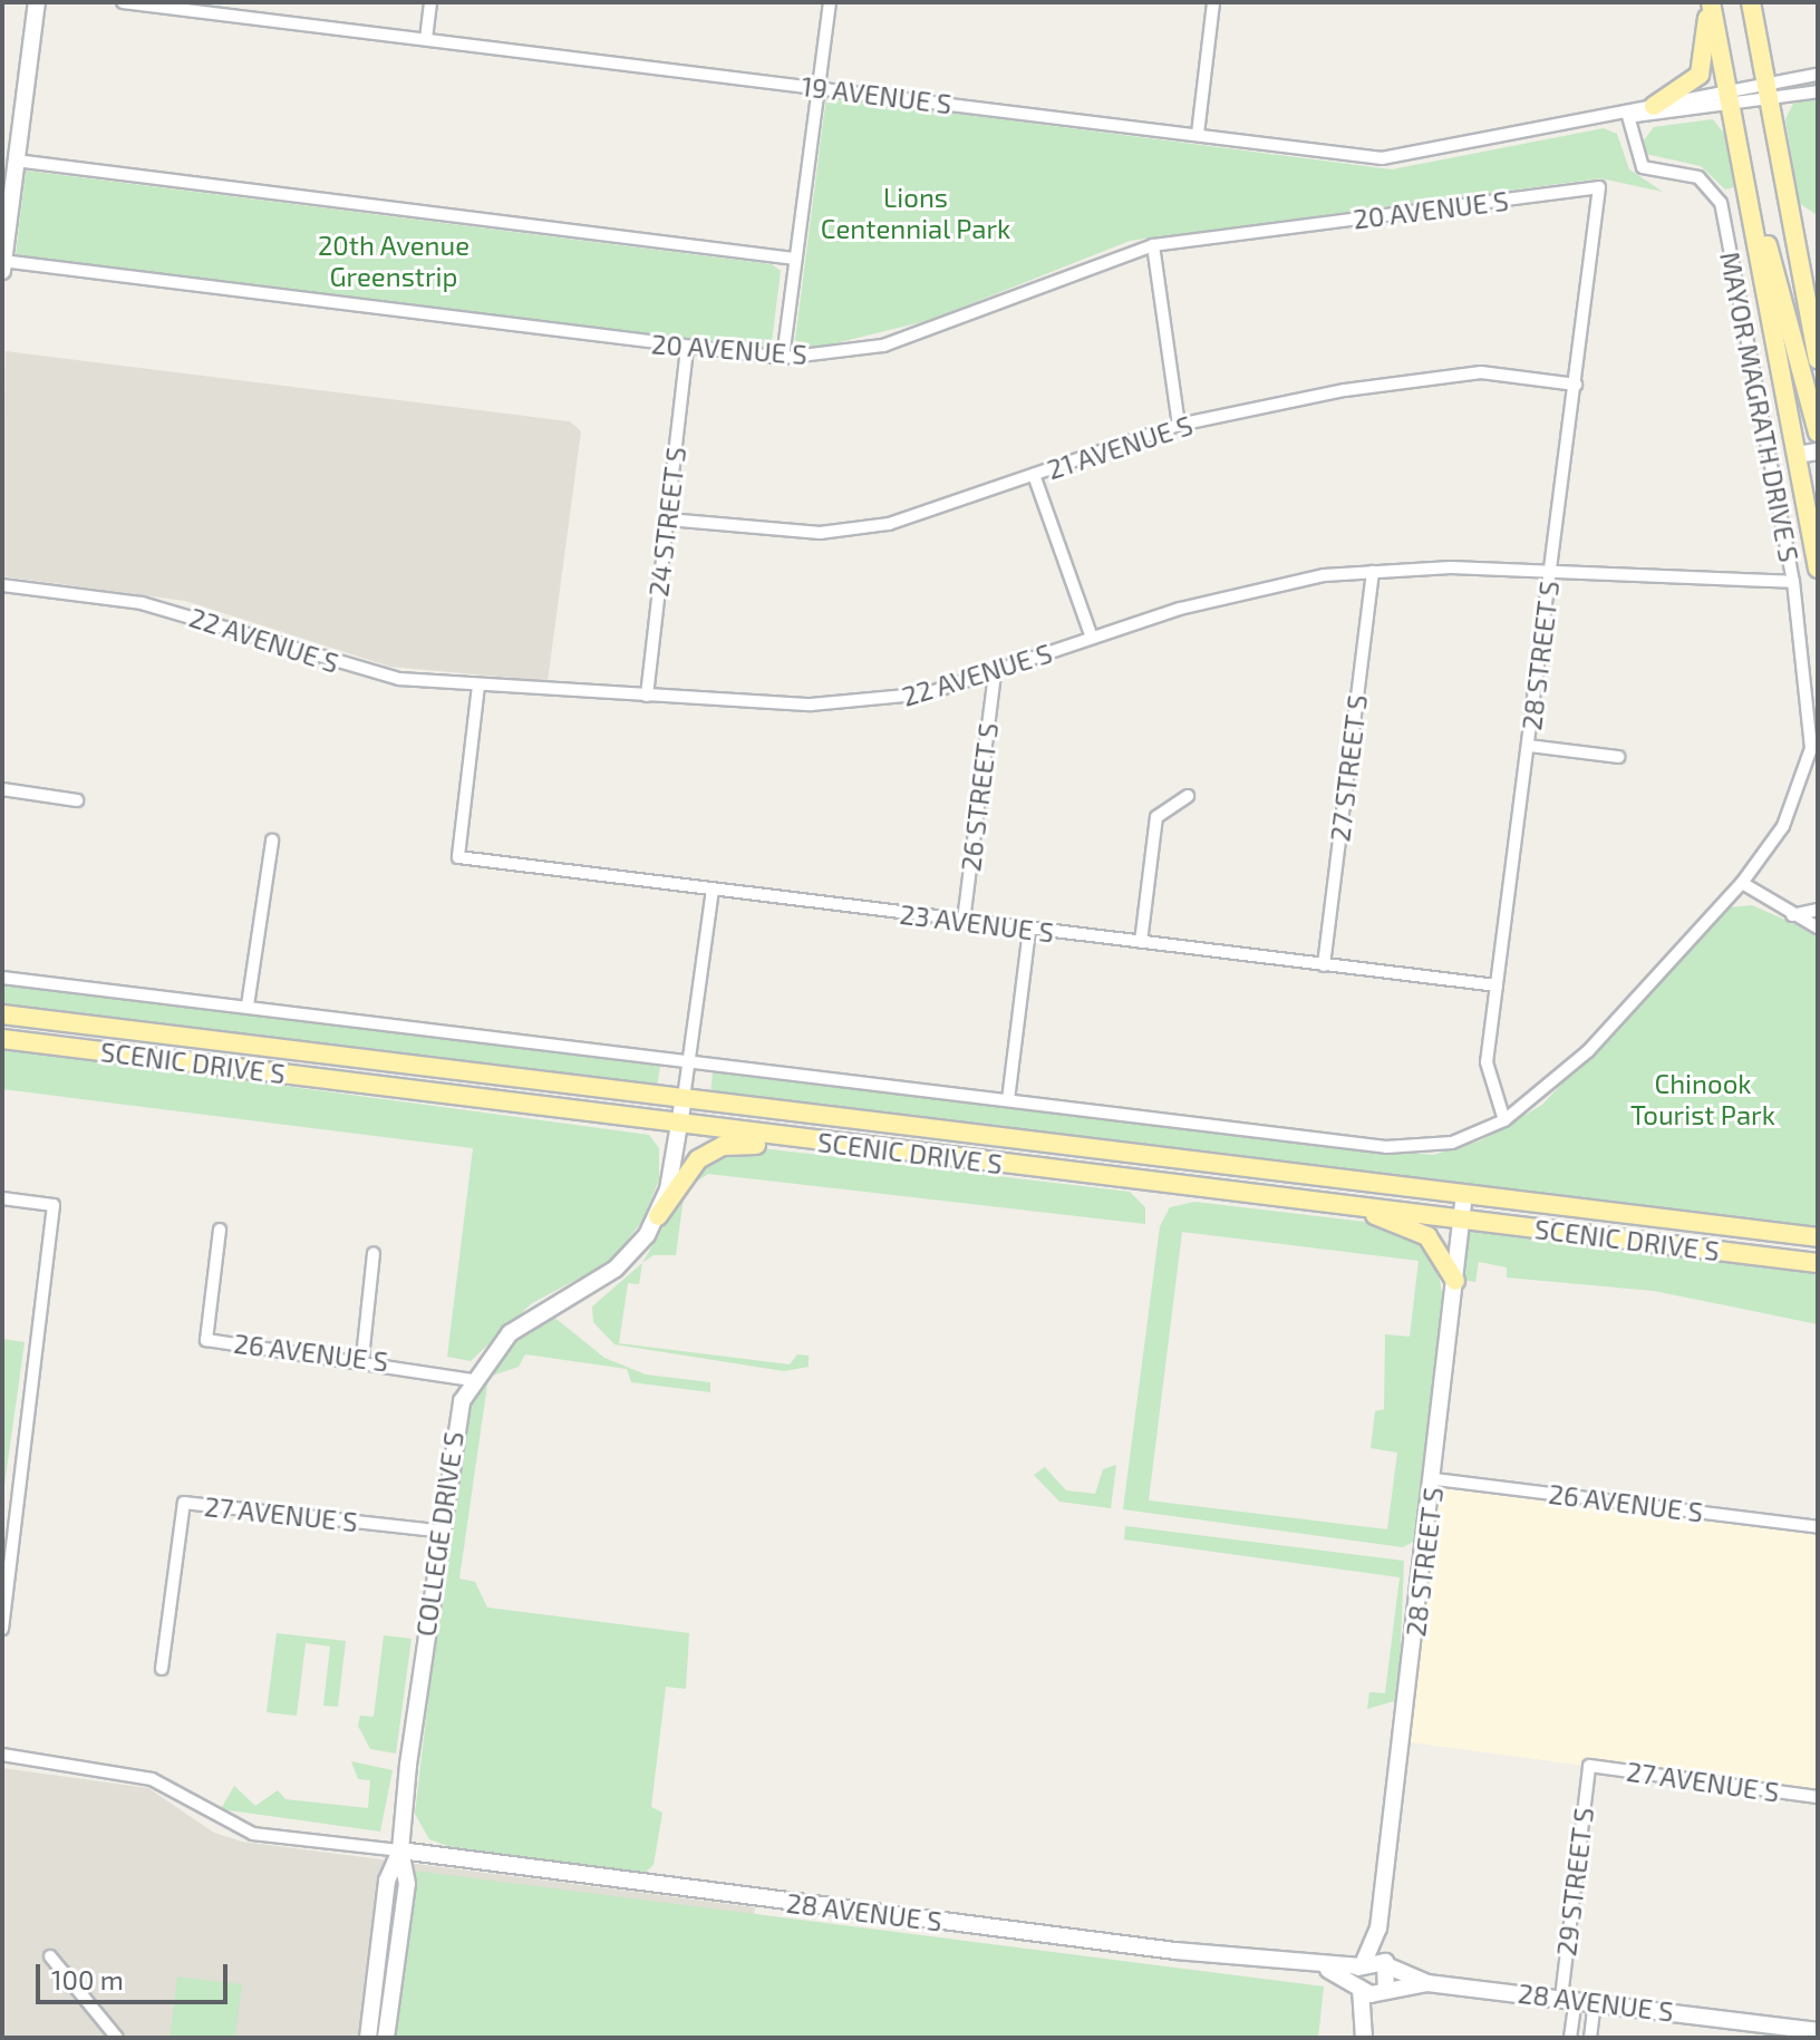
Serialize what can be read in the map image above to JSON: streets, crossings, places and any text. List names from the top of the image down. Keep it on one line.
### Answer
{"streets":{"main road":["MAYOR MAGRATH DRIVE S","SCENIC DRIVE S"],"street":["19 AVENUE S","20 AVENUE S","21 AVENUE S","24 STREET S","22 AVENUE S","28 STREET S","27 STREET S","26 STREET S","23 AVENUE S","26 AVENUE S","27 AVENUE S","COLLEGE DRIVE S","29 STREET S","28 AVENUE S"]},"crossings":[["19 AVENUE S","MAYOR MAGRATH DRIVE S"],["20 AVENUE S","24 STREET S"],["20 AVENUE S","28 STREET S"],["MAYOR MAGRATH DRIVE S","22 AVENUE S"],["MAYOR MAGRATH DRIVE S","28 STREET S"],["21 AVENUE S","24 STREET S"],["21 AVENUE S","28 STREET S"],["24 STREET S","22 AVENUE S"],["22 AVENUE S","28 STREET S"],["22 AVENUE S","27 STREET S"],["22 AVENUE S","26 STREET S"],["22 AVENUE S","23 AVENUE S"],["28 STREET S","23 AVENUE S"],["28 STREET S","SCENIC DRIVE S"],["28 STREET S","26 AVENUE S"],["27 STREET S","23 AVENUE S"],["26 STREET S","23 AVENUE S"],["SCENIC DRIVE S","COLLEGE DRIVE S"],["26 AVENUE S","COLLEGE DRIVE S"],["27 AVENUE S","COLLEGE DRIVE S"],["27 AVENUE S","29 STREET S"],["COLLEGE DRIVE S","28 AVENUE S"],["29 STREET S","28 AVENUE S"]],"parks":["Lions Centennial Park","20th Avenue Greenstrip","Chinook Tourist Park"],"scale_bar":"100 m"}
